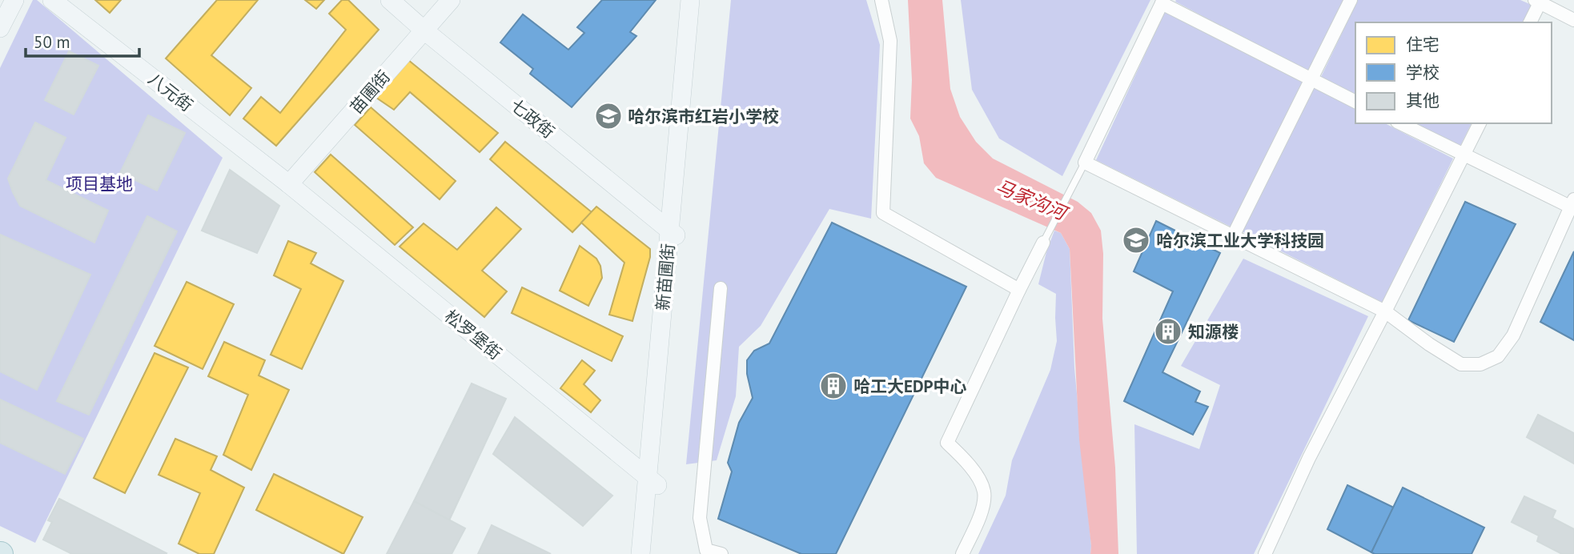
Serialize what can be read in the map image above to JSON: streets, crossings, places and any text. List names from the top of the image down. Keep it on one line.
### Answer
{"streets":{"street":["八元街","苗圃街","七政街","新苗圃街","松罗堡街"]},"crossings":[["八元街","苗圃街"],["八元街","松罗堡街"],["苗圃街","七政街"],["苗圃街","松罗堡街"],["七政街","新苗圃街"],["新苗圃街","松罗堡街"]],"water":["马家沟河"],"parks":["项目基地"],"places":{"school or university":["哈尔滨市红岩小学校","哈尔滨工业大学科技园"],"building":["知源楼","哈工大EDP中心"]},"legend":["住宅","学校","其他"],"scale_bar":"50 m"}
